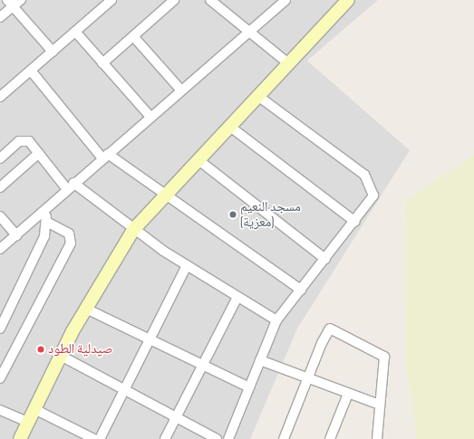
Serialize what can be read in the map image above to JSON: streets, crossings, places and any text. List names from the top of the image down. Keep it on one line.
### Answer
{"places":["مسجد النعيم (معزية)","صيدلية الطود"]}
